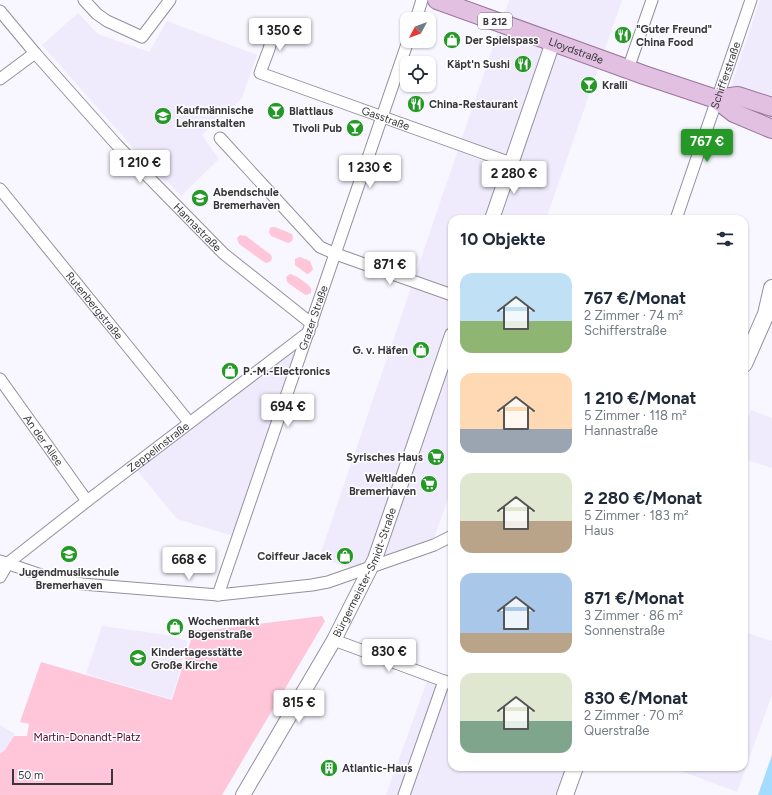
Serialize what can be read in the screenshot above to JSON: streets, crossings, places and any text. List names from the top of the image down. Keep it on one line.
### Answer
{"streets":{"main road":["B 212","Lloydstraße"],"street":["Schifferstraße","Gasstraße","Hannastraße","Rutenbergstraße","Grazer Straße","An der Allee","Zeppelinstraße","Bürgermeister-Smidt-Straße"]},"crossings":[["Lloydstraße","Schifferstraße"],["Gasstraße","Grazer Straße"],["Hannastraße","Grazer Straße"],["Hannastraße","Zeppelinstraße"],["Rutenbergstraße","Zeppelinstraße"],["Grazer Straße","Zeppelinstraße"],["An der Allee","Zeppelinstraße"]],"parks":["Martin-Donandt-Platz"],"places":{"restaurant":["\"Guter Freund\" China Food","Käpt'n Sushi","China-Restaurant"],"shop":["Der Spielspass","G. v. Häfen","P.-M.-Electronics","Coiffeur Jacek","Wochenmarkt Bogenstraße"],"bar":["Kralli","Blattlaus","Tivoli Pub"],"school or university":["Kaufmännische Lehranstalten","Abendschule Bremerhaven","Jugendmusikschule Bremerhaven","Kindertagesstätte Große Kirche"],"supermarket":["Syrisches Haus","Weltladen Bremerhaven"],"building":["Atlantic-Haus"]},"scale_bar":"50 m","north":"bottom left","page":{"price":["1 350 €","767 €","1 210 €","1 230 €","2 280 €","871 €","694 €","668 €","830 €","815 €"],"heading":"10 Objekte","list":[{"name":"767 €/Monat","note":"2 Zimmer · 74 m² · Schifferstraße"},{"name":"1 210 €/Monat","note":"5 Zimmer · 118 m² · Hannastraße"},{"name":"2 280 €/Monat","note":"5 Zimmer · 183 m² · Haus"},{"name":"871 €/Monat","note":"3 Zimmer · 86 m² · Sonnenstraße"},{"name":"830 €/Monat","note":"2 Zimmer · 70 m² · Querstraße"}],"scale":"50 m"}}
